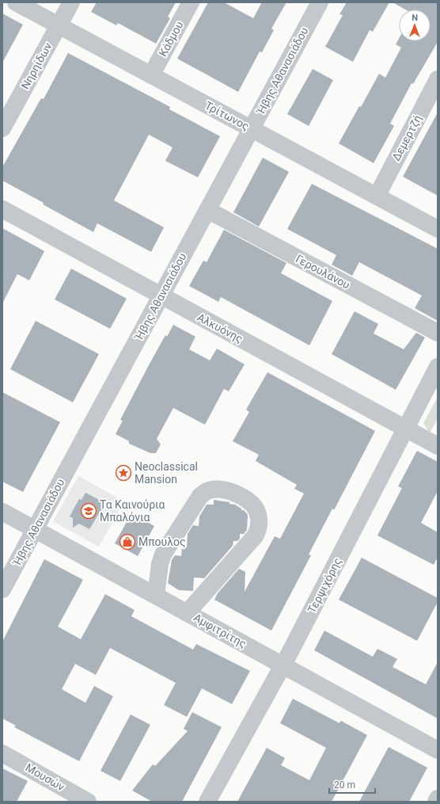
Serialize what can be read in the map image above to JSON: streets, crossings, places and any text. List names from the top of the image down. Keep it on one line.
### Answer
{"streets":{"street":["Κάδμου","Νηρηίδων","Ήβης Αθανασιάδου","Τρίτωνος","Δεμερτζή","Γερουλάνου","Αλκυόνης","Τερψιχόρης","Αμφιτρίτης","Μουσών"]},"crossings":[["Κάδμου","Τρίτωνος"],["Νηρηίδων","Τρίτωνος"],["Ήβης Αθανασιάδου","Τρίτωνος"],["Ήβης Αθανασιάδου","Γερουλάνου"],["Ήβης Αθανασιάδου","Αλκυόνης"],["Ήβης Αθανασιάδου","Αμφιτρίτης"],["Τρίτωνος","Δεμερτζή"],["Αλκυόνης","Τερψιχόρης"],["Τερψιχόρης","Αμφιτρίτης"]],"places":{"place":["Neoclassical Mansion"],"school or university":["Τα Καινούρια Μπαλόνια"],"shop":["Μπουλος"]},"scale_bar":"20 m","north":"top"}
